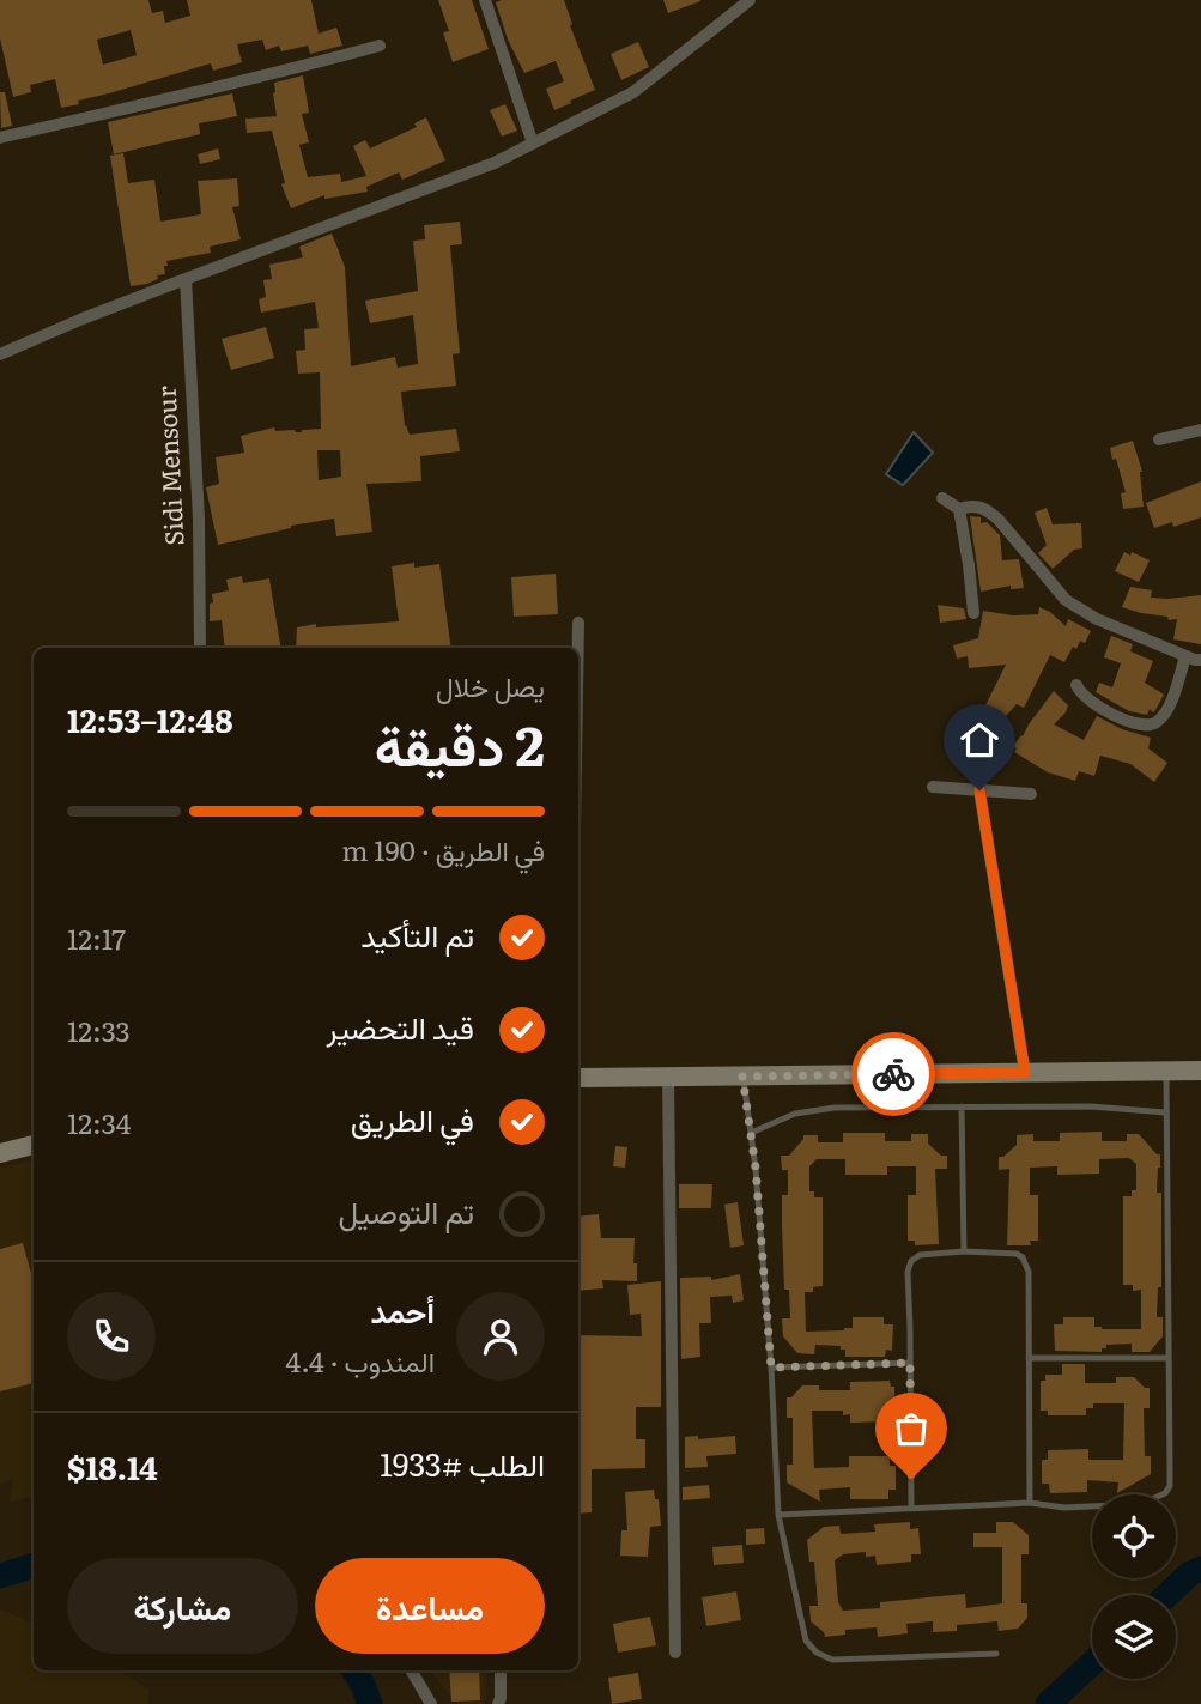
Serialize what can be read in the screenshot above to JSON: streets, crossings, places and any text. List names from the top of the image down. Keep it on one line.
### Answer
{"streets":{"street":["Sidi Mensour"]},"page":{"heading":["2 دقيقة","يصل خلال","12:48–12:53"],"panel":["أحمد","المندوب · 4.4","الطلب #1933","$18.14"],"bar":"في الطريق · 190 m","list":[["تم التأكيد","12:17"],["قيد التحضير","12:33"],["في الطريق","12:34"],"تم التوصيل"],"buttons":["مساعدة","مشاركة"]}}
